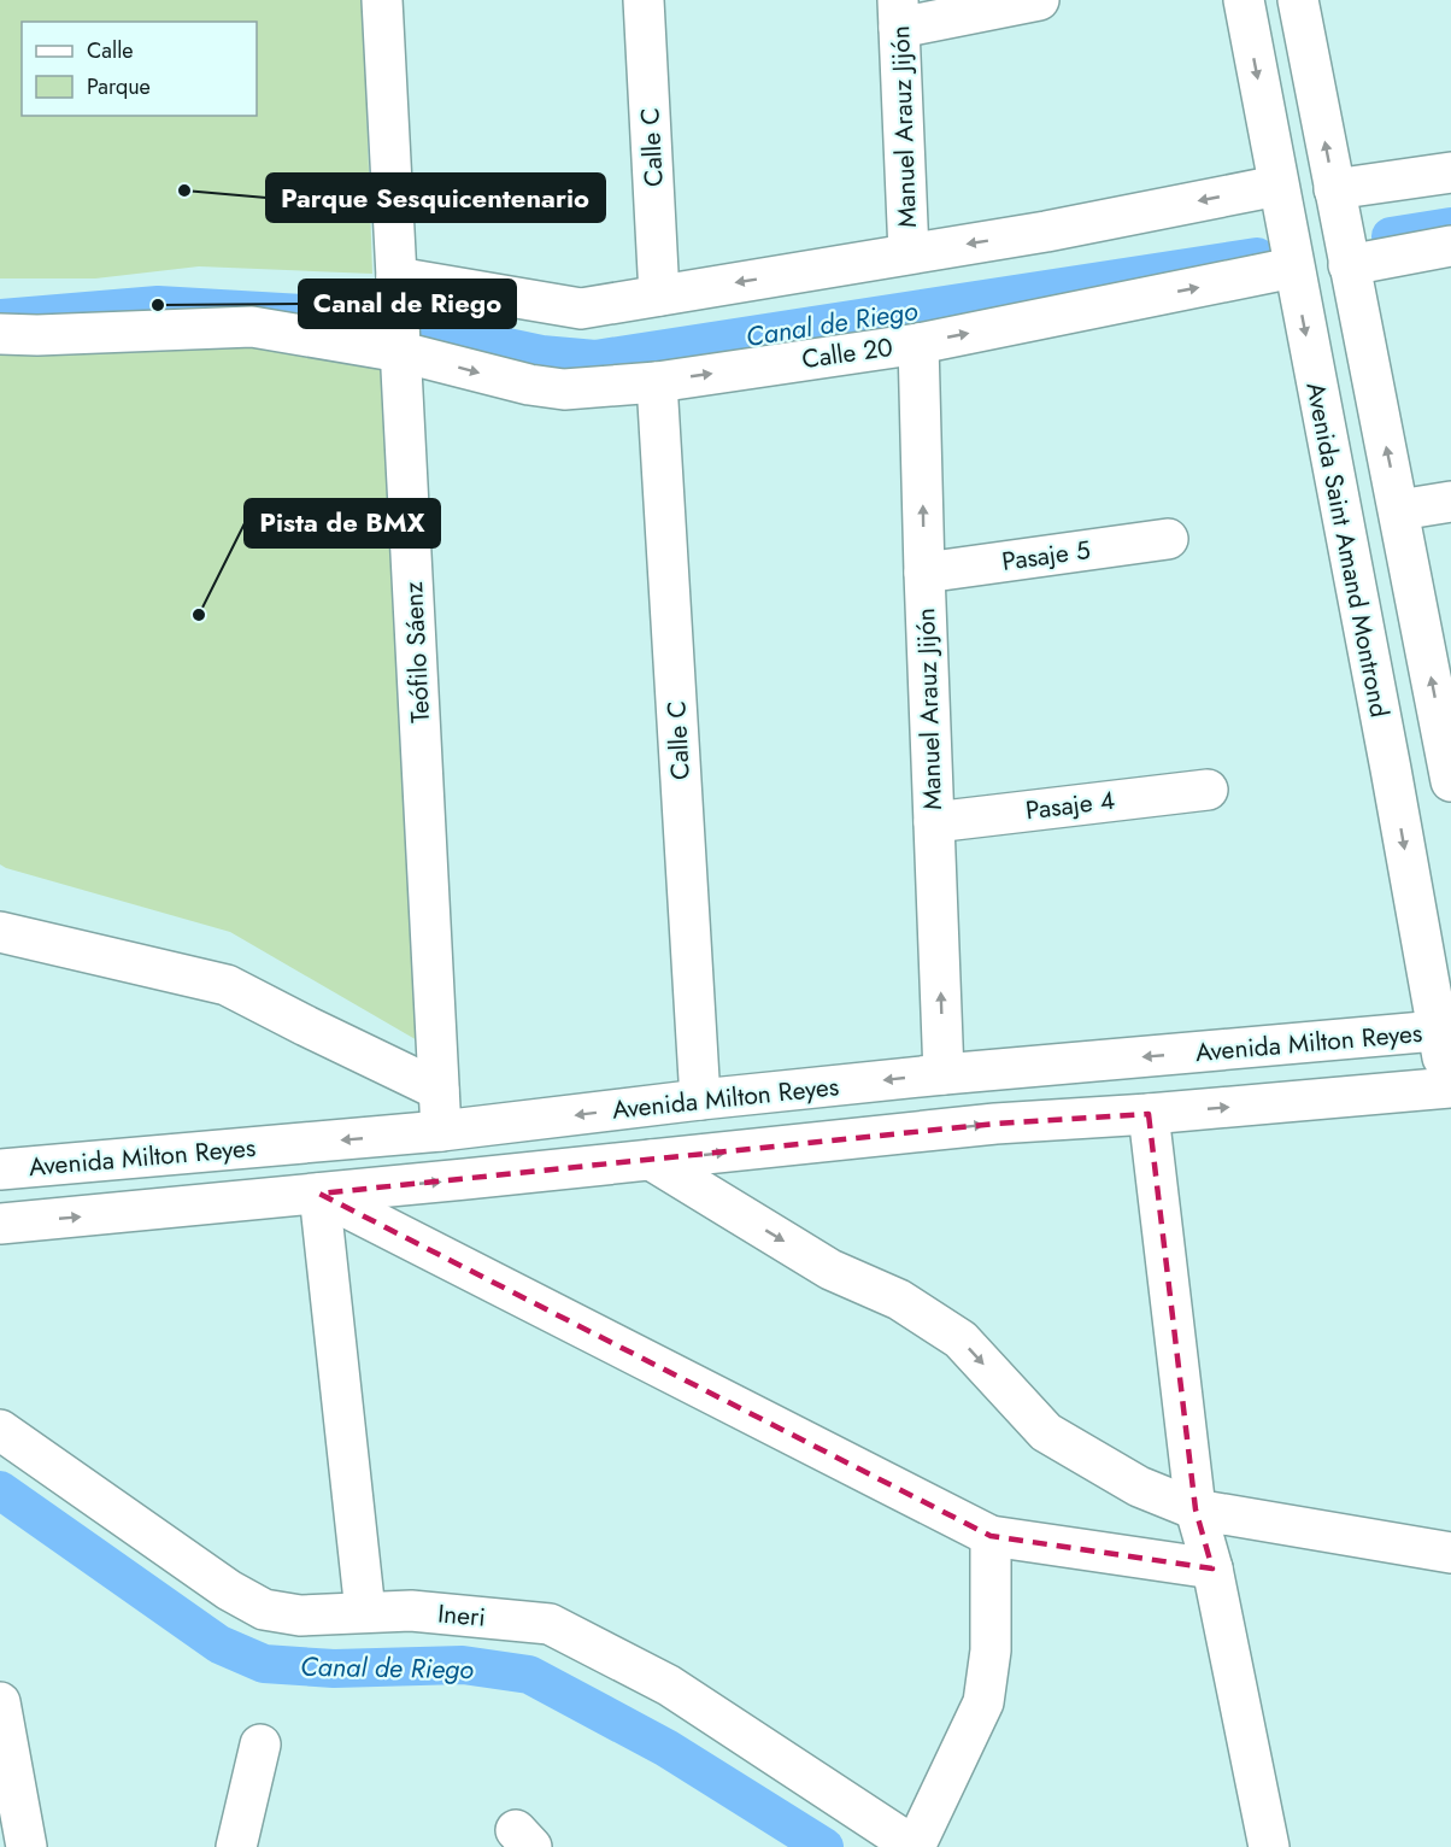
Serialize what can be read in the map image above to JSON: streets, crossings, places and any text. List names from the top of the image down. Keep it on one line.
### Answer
{"streets":{"street":["Manuel Arauz Jijón","Calle C","Calle 20","Avenida Saint Amand Montrond","Pasaje 5","Teófilo Sáenz","Pasaje 4","Avenida Milton Reyes","Ineri"]},"crossings":[["Manuel Arauz Jijón","Calle 20"],["Manuel Arauz Jijón","Pasaje 5"],["Manuel Arauz Jijón","Pasaje 4"],["Manuel Arauz Jijón","Avenida Milton Reyes"],["Calle C","Calle 20"],["Calle C","Avenida Milton Reyes"],["Calle 20","Avenida Saint Amand Montrond"],["Calle 20","Teófilo Sáenz"],["Avenida Saint Amand Montrond","Avenida Milton Reyes"],["Teófilo Sáenz","Avenida Milton Reyes"]],"one_way":["Manuel Arauz Jijón"],"water":["Canal de Riego"],"places":["Parque Sesquicentenario","Canal de Riego","Pista de BMX"],"legend":["Calle","Parque"]}
